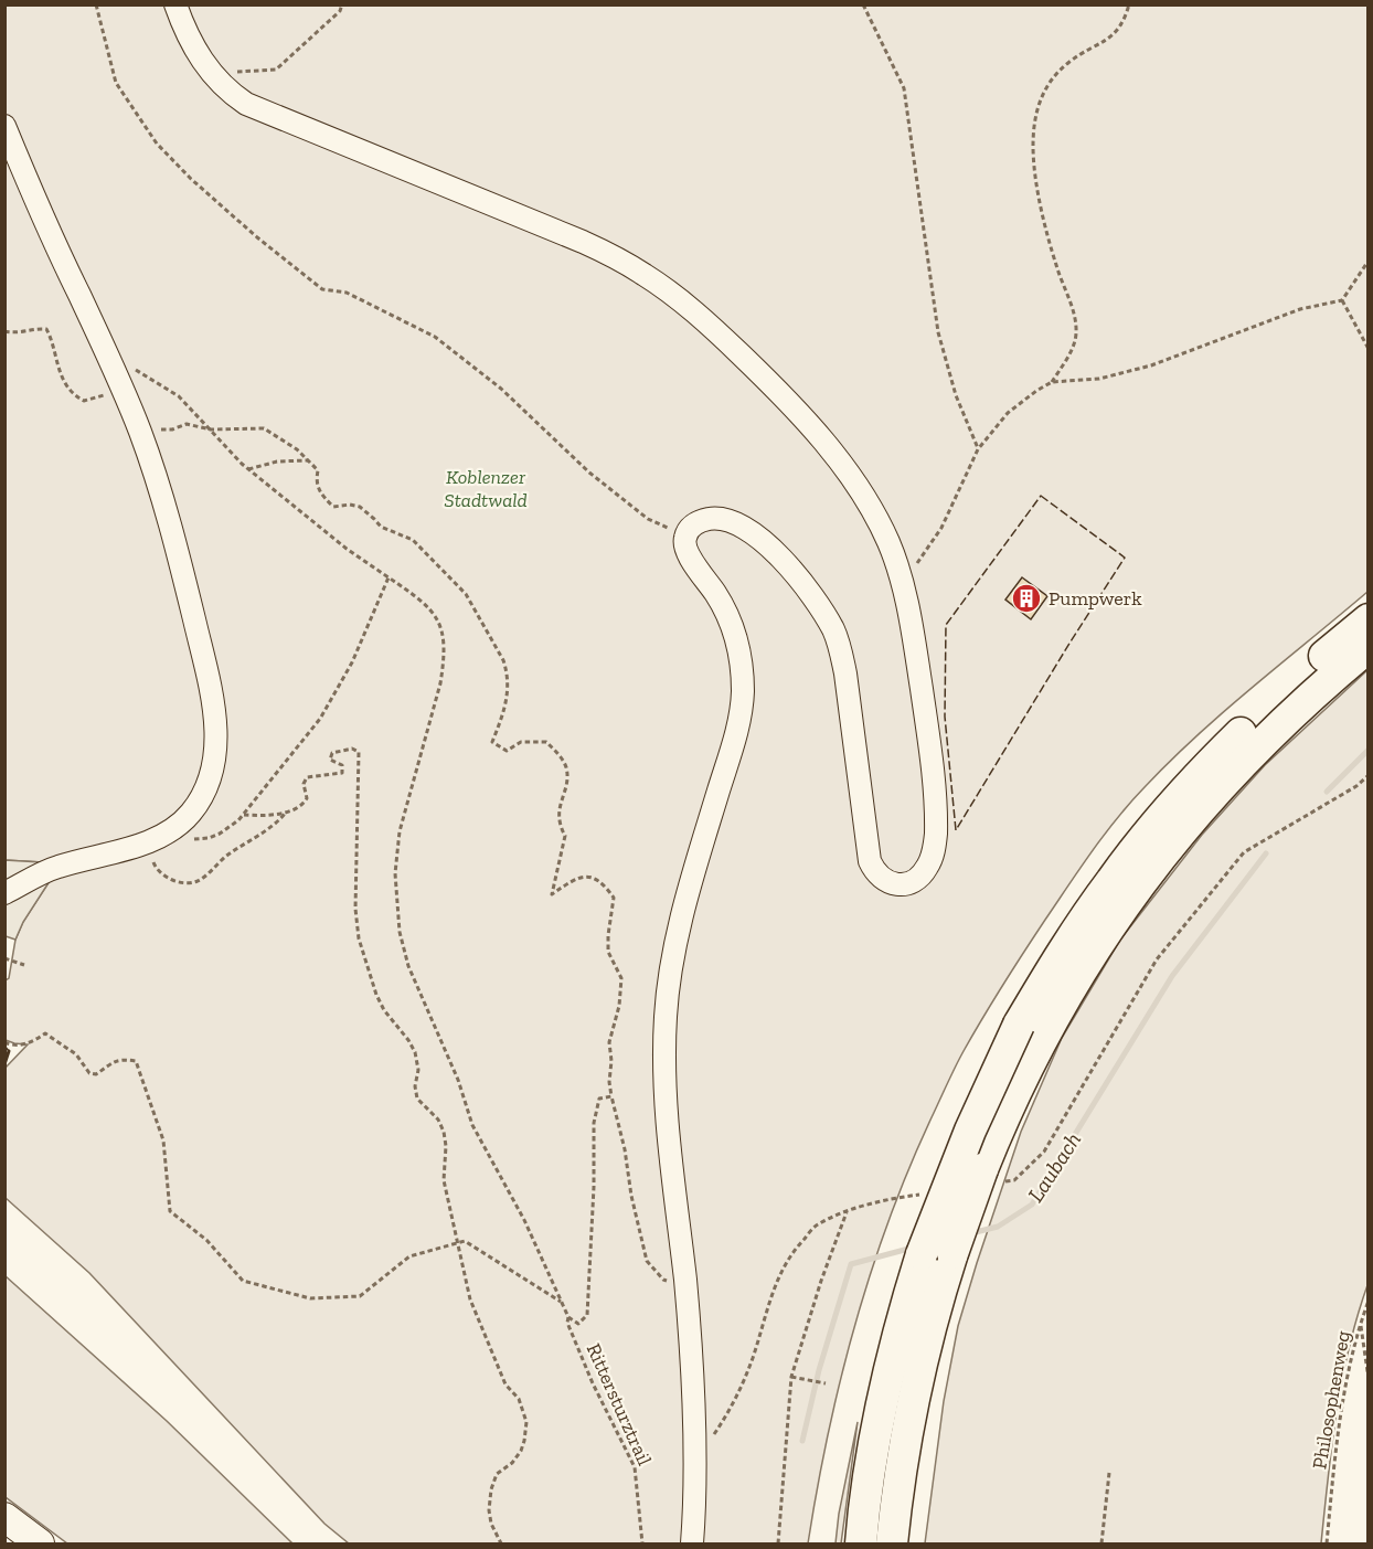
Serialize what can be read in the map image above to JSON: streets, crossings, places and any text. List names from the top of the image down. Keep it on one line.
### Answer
{"streets":{"path":["Philosophenweg","Rittersturztrail"]},"water":["Laubach"],"parks":["Koblenzer Stadtwald"],"places":{"building":["Pumpwerk"]}}
